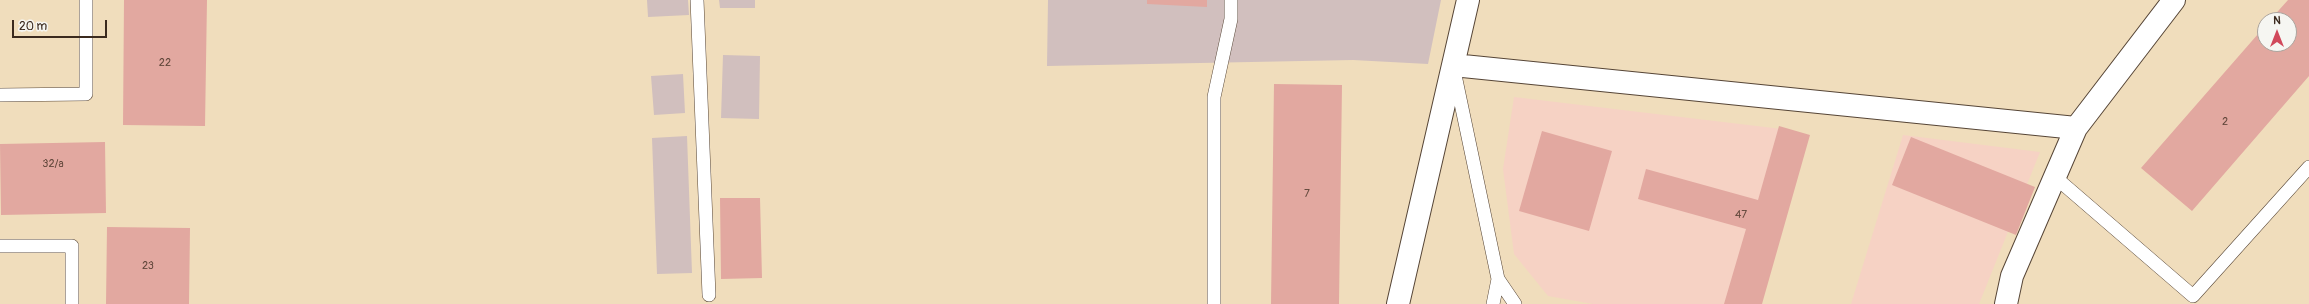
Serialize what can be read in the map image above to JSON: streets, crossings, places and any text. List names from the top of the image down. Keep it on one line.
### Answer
{"house_numbers":["22","2","32/а","7","47","23"],"scale_bar":"20 m","north":"top"}
